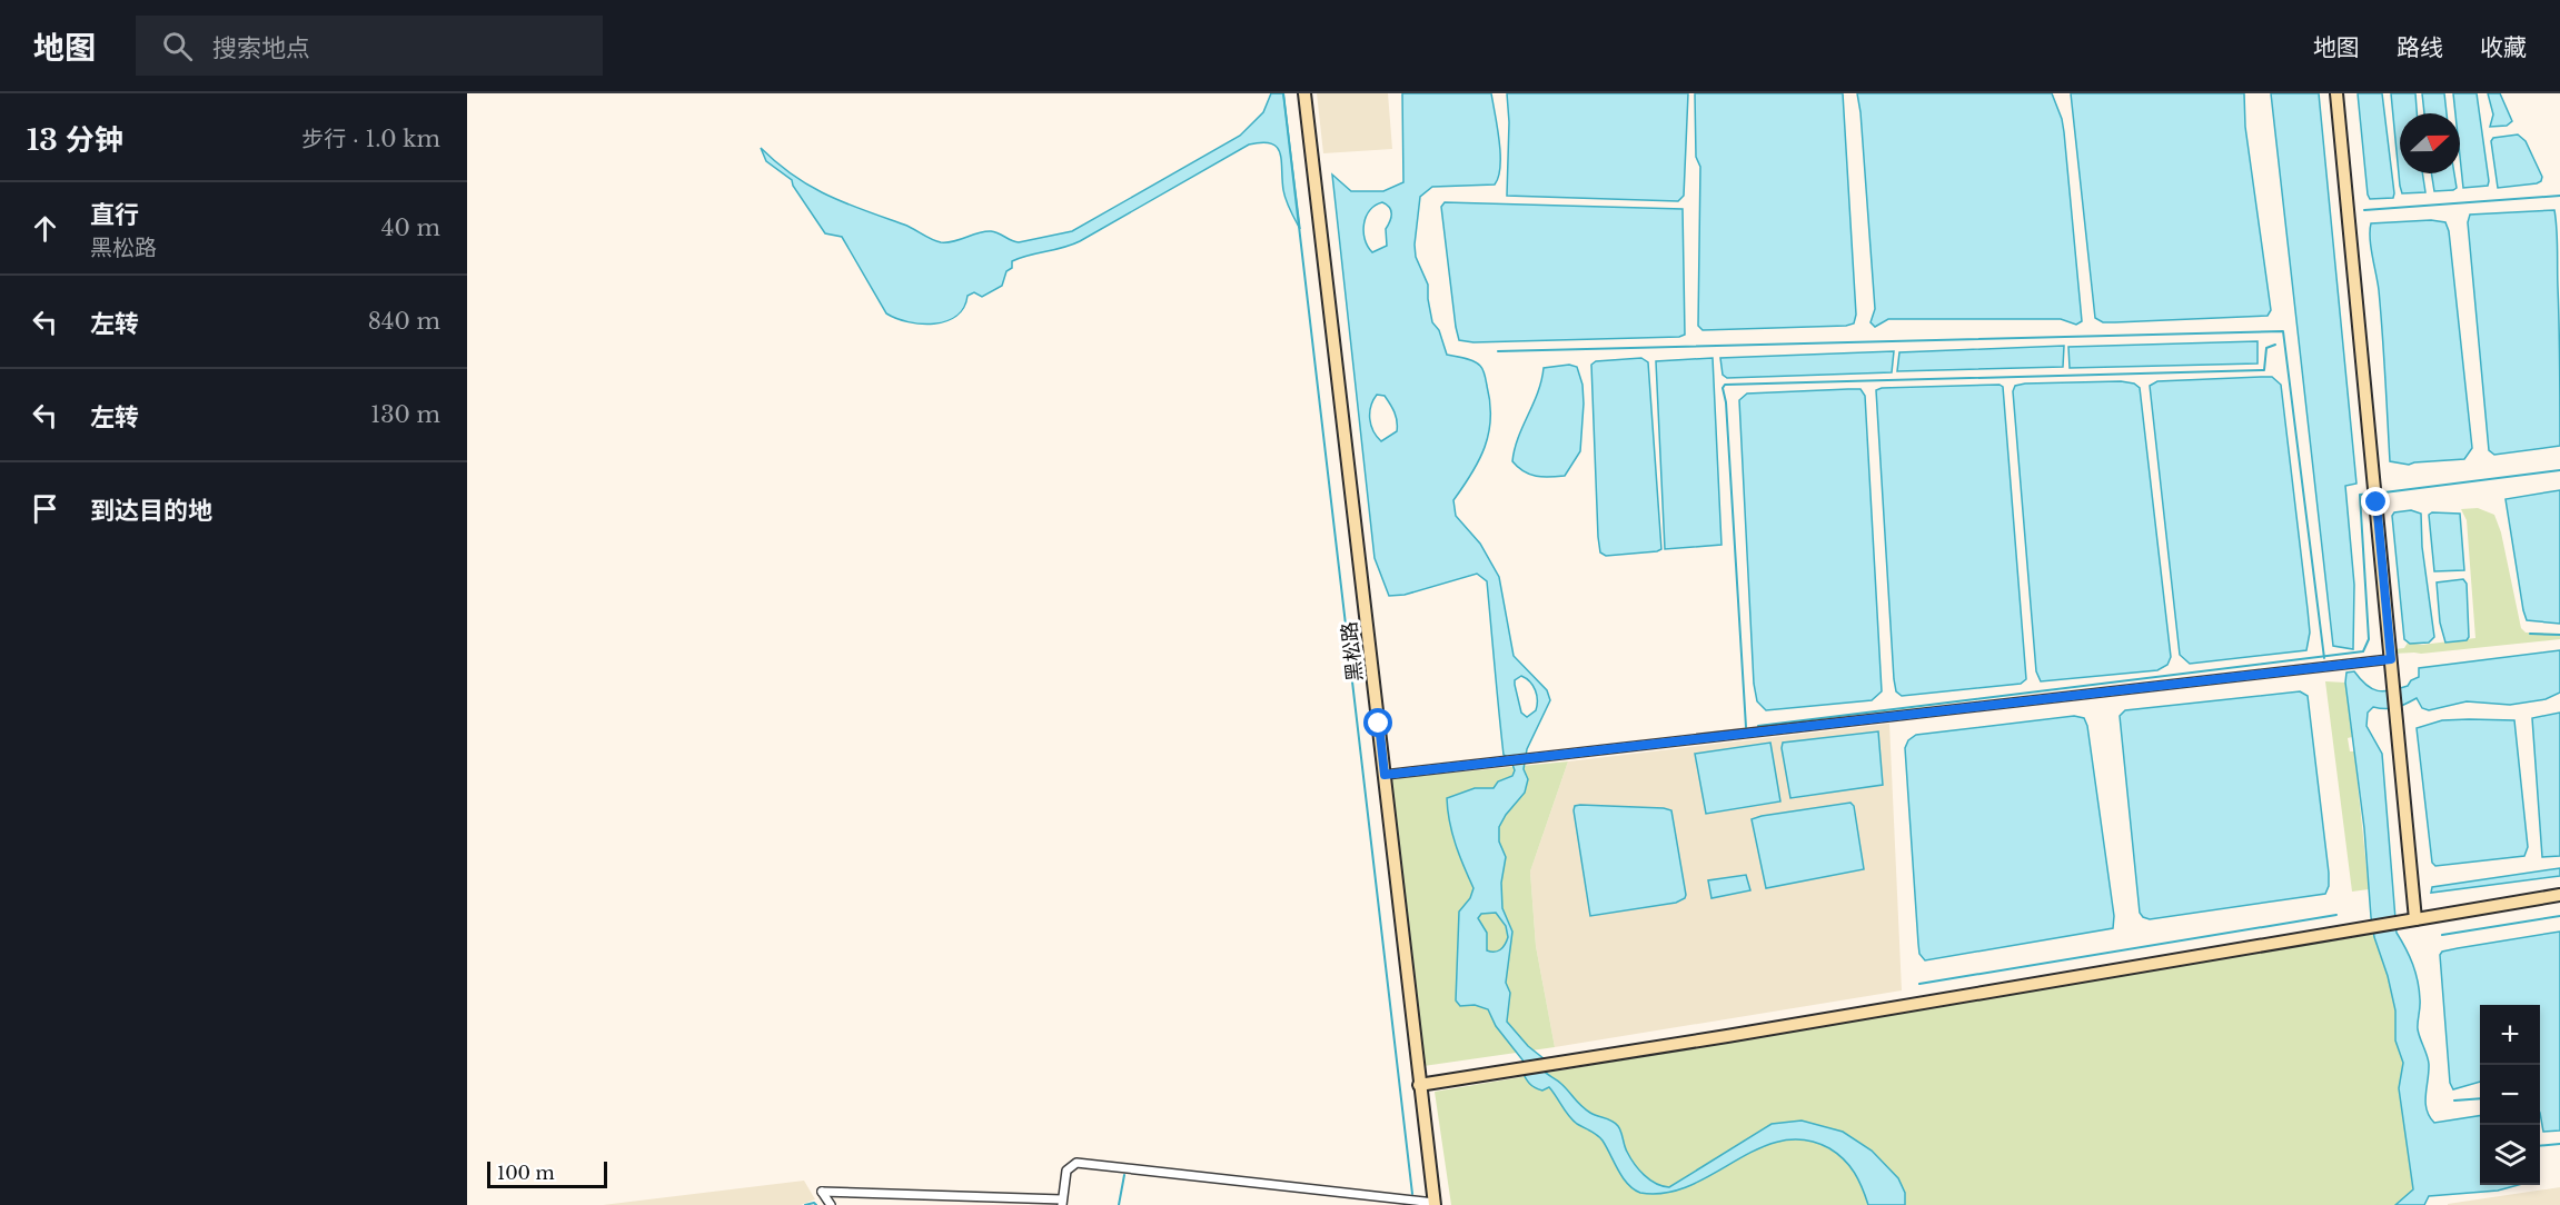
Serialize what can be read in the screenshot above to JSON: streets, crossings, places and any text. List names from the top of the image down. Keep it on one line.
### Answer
{"streets":{"street":["黑松路"]},"scale_bar":"100 m","north":"right","page":{"header":"地图","search":"搜索地点","nav":["地图","路线","收藏"],"heading":["13 分钟","步行 · 1.0 km"],"list":[["直行","黑松路","40 m"],["左转","840 m"],["左转","130 m"],"到达目的地"],"map_buttons":["+","−"],"scale":"100 m"}}
